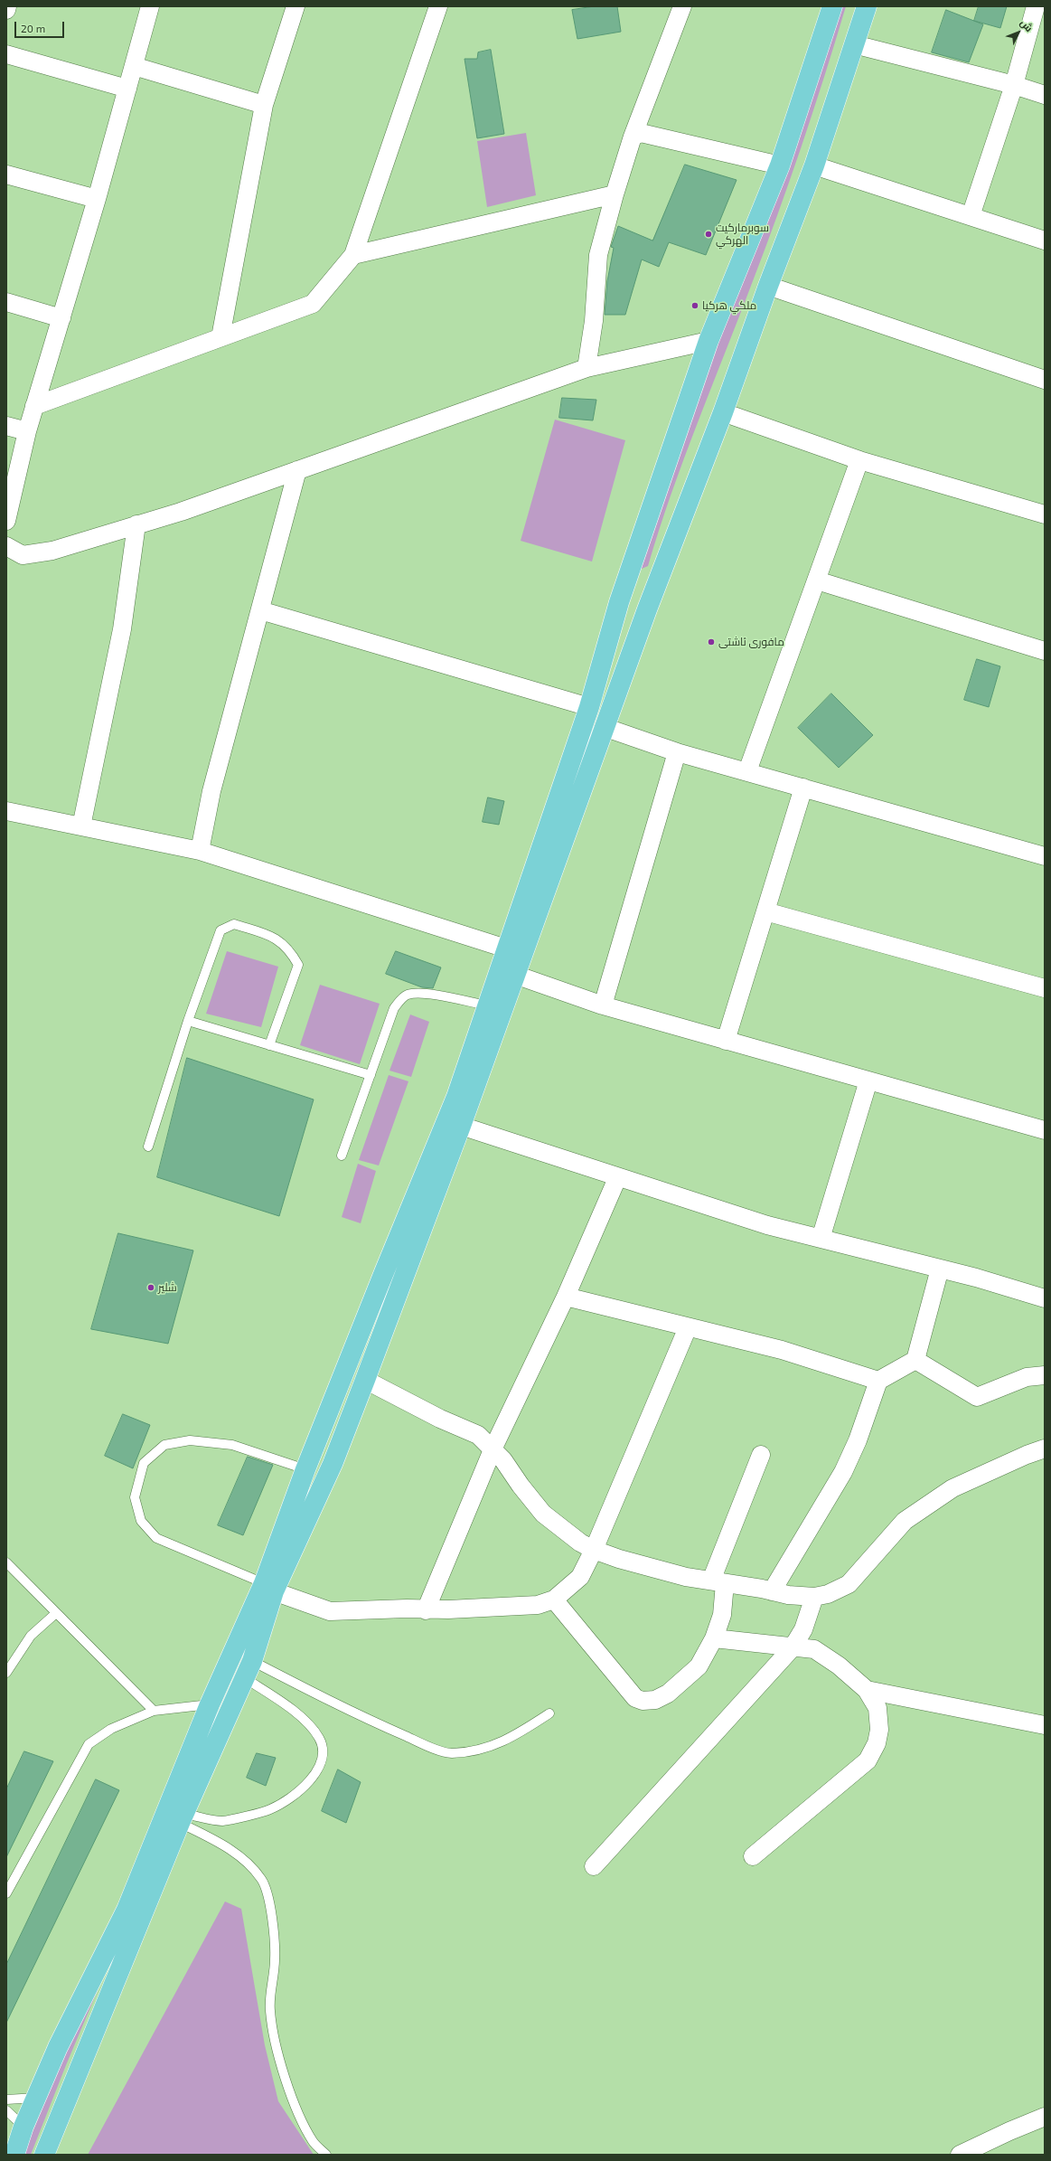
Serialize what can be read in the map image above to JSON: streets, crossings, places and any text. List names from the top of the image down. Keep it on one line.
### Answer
{"places":["سوبرماركيت الهركي","ملكي هركيا","مافوری ئاشتی","شلير"],"scale_bar":"20 m","north":"top right"}
